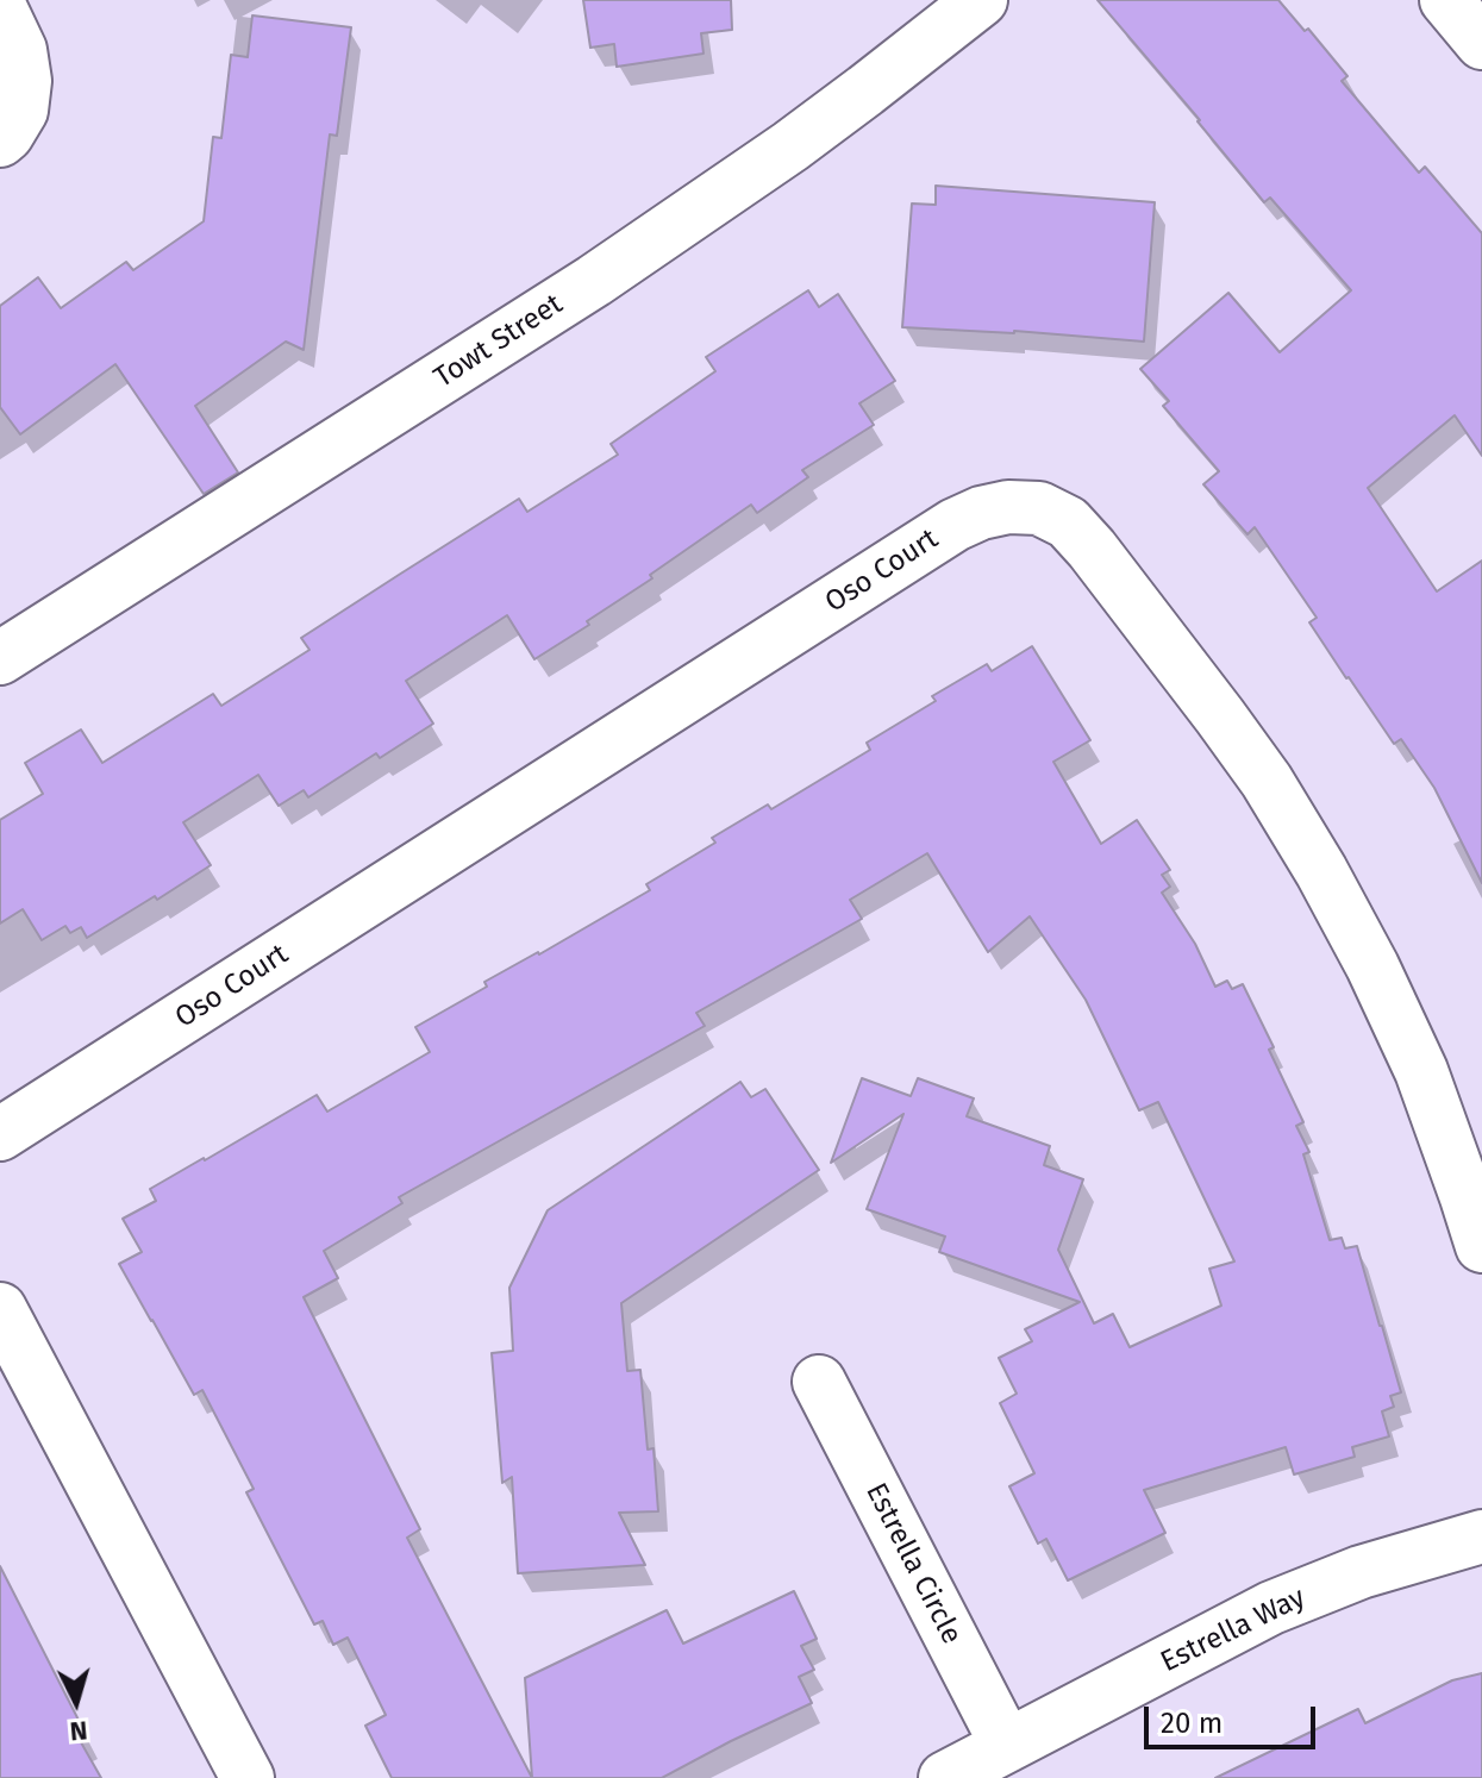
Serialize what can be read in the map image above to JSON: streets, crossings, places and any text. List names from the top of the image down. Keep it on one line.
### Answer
{"streets":{"street":["Towt Street","Oso Court","Estrella Circle","Estrella Way"]},"crossings":[["Estrella Circle","Estrella Way"]],"scale_bar":"20 m","north":"bottom"}
